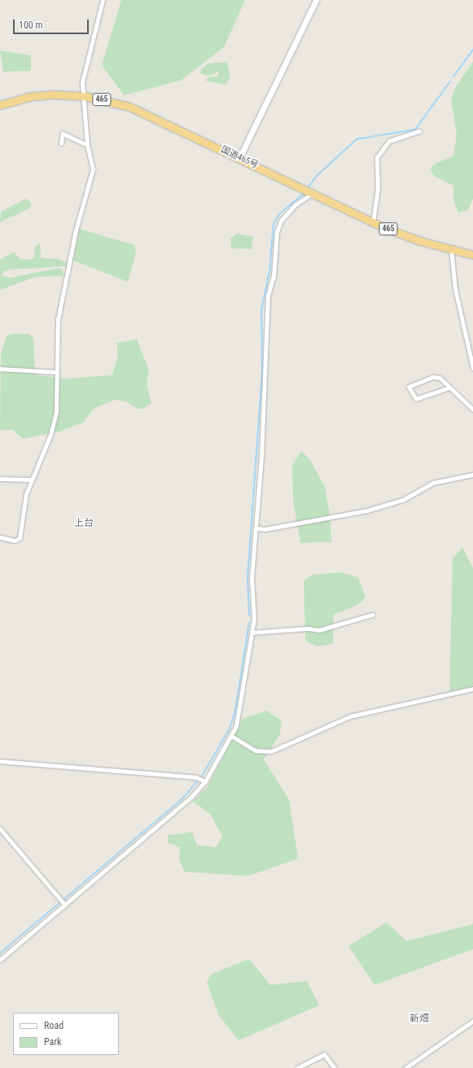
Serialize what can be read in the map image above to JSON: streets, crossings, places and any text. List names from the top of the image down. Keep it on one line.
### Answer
{"streets":{"highway":["465","国道465号"]},"districts":["上台","新畑"],"legend":["Road","Park"],"scale_bar":"100 m"}
